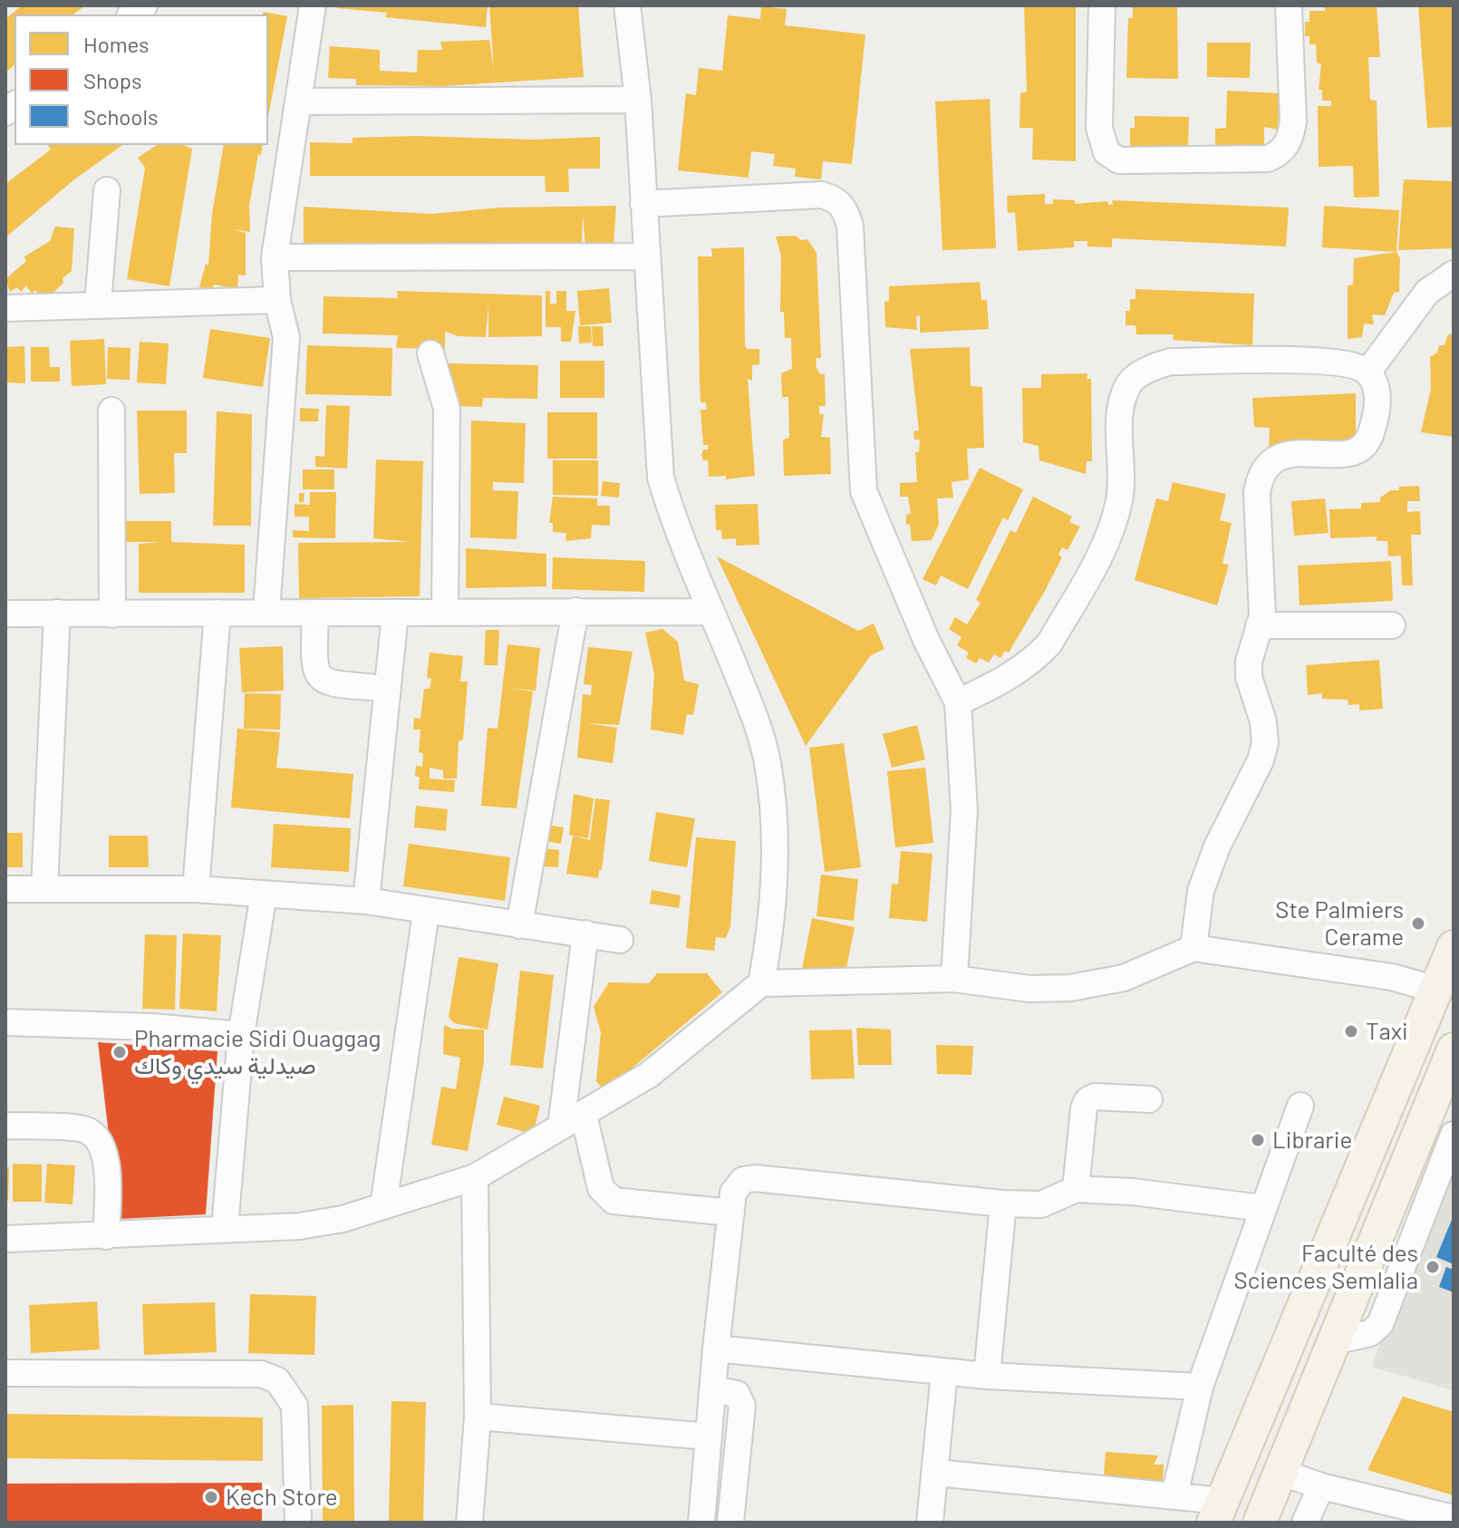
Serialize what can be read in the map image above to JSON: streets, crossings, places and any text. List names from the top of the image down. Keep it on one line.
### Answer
{"places":["Ste Palmiers Cerame","Taxi","Pharmacie Sidi Ouaggag صيدلية سيدي وكاك","Librarie","Faculté des Sciences Semlalia","Kech Store"],"legend":["Homes","Shops","Schools"]}
